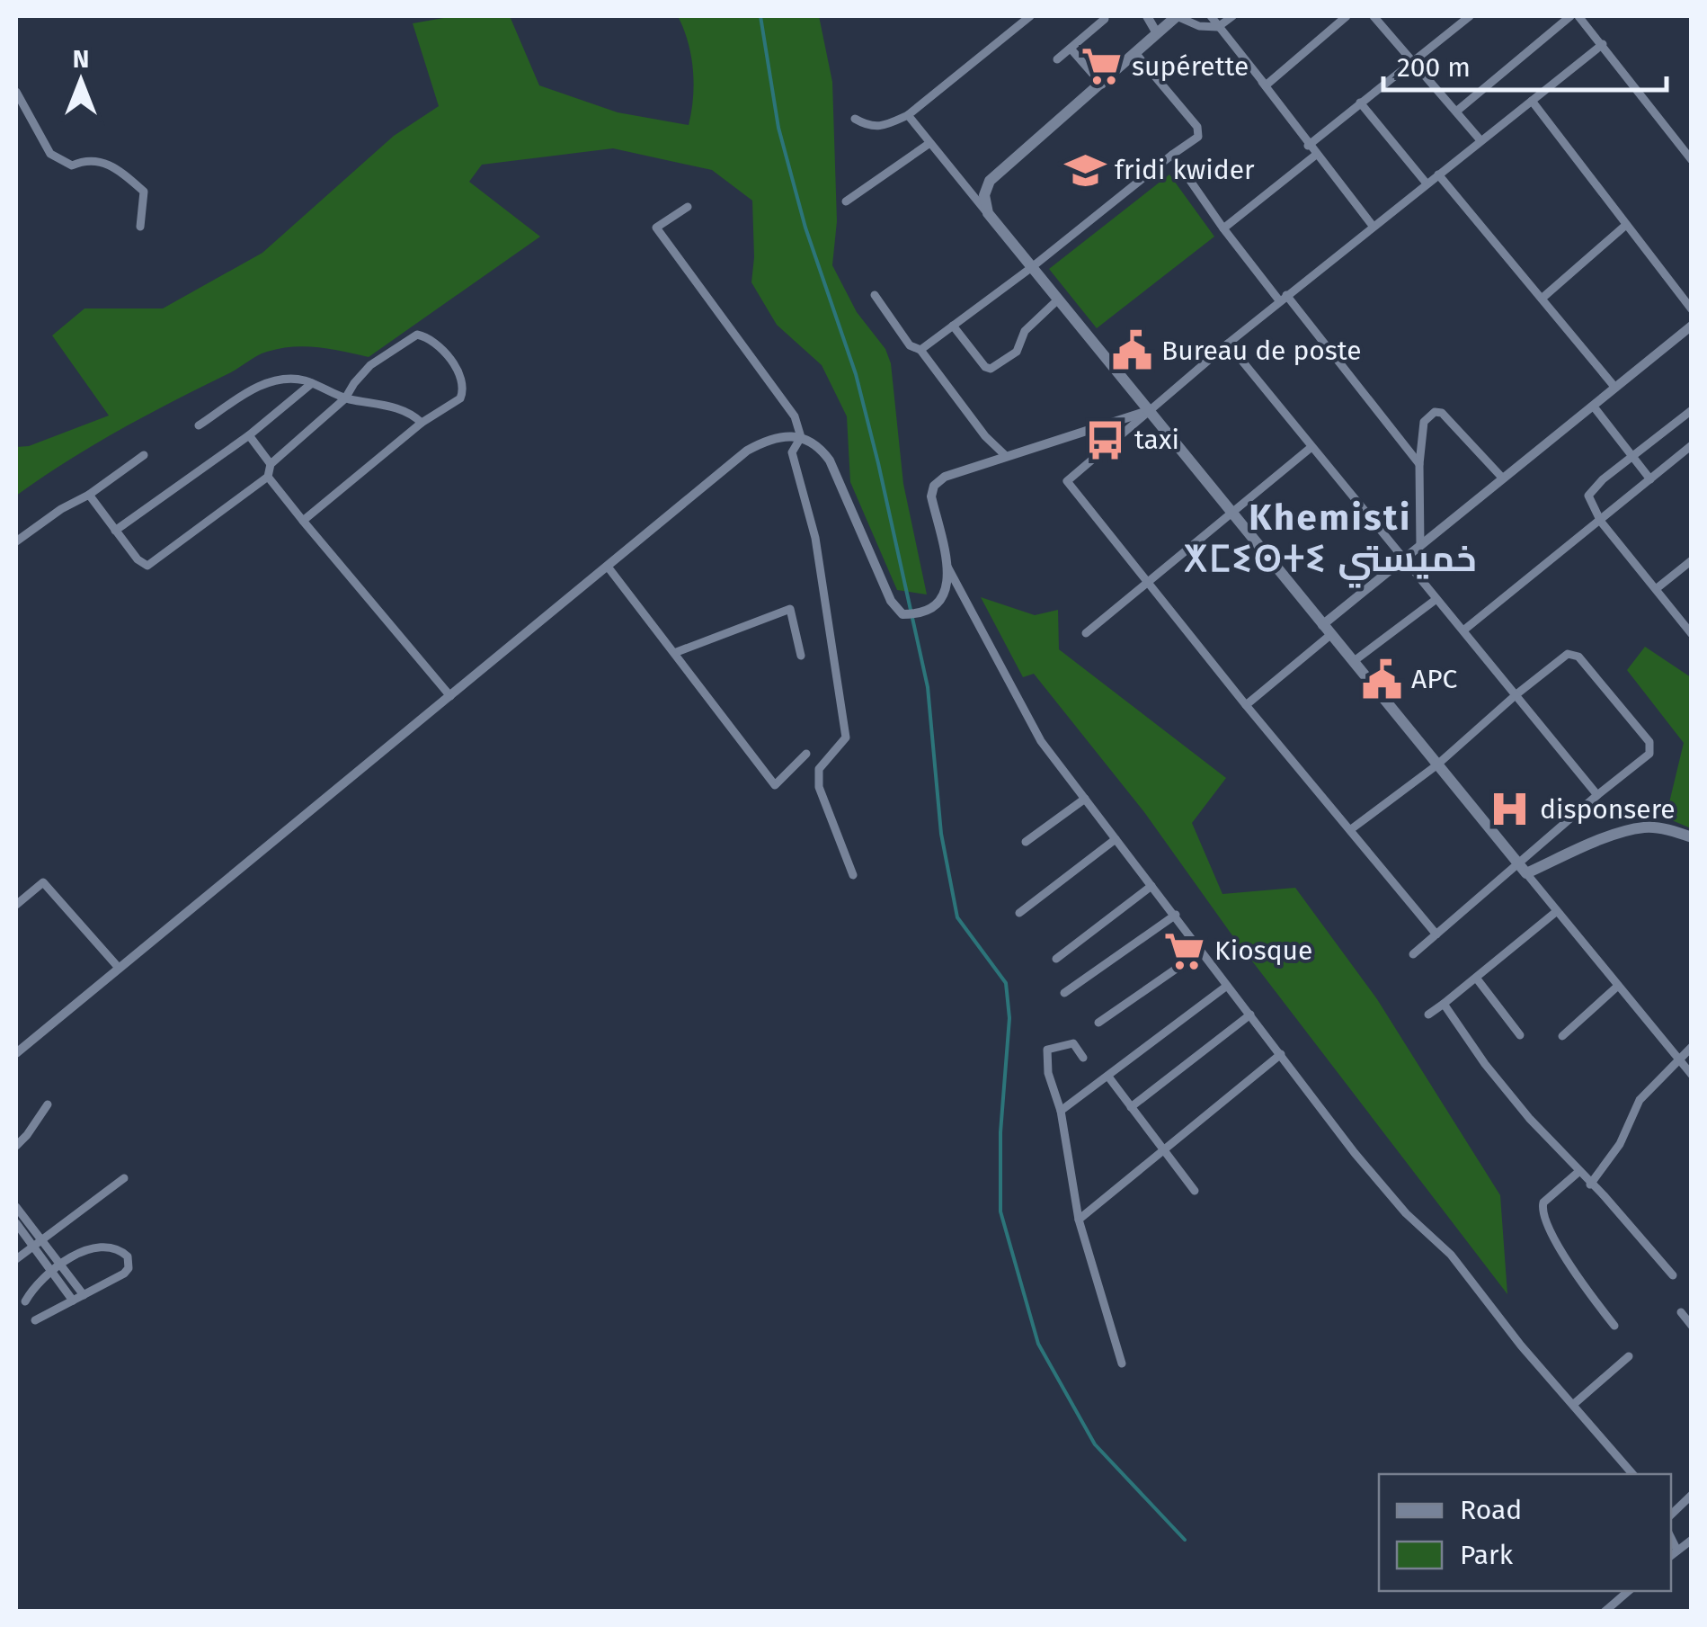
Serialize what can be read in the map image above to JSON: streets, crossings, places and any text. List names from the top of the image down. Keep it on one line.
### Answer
{"districts":["Khemisti ⵅⵎⵉⵙⵜⵉ خميستي"],"places":{"supermarket":["supérette","Kiosque"],"school or university":["fridi kwider"],"public building":["Bureau de poste","APC"],"bus stop":["taxi"],"hospital":["disponsere"]},"legend":["Road","Park"],"scale_bar":"200 m","north":"top"}
